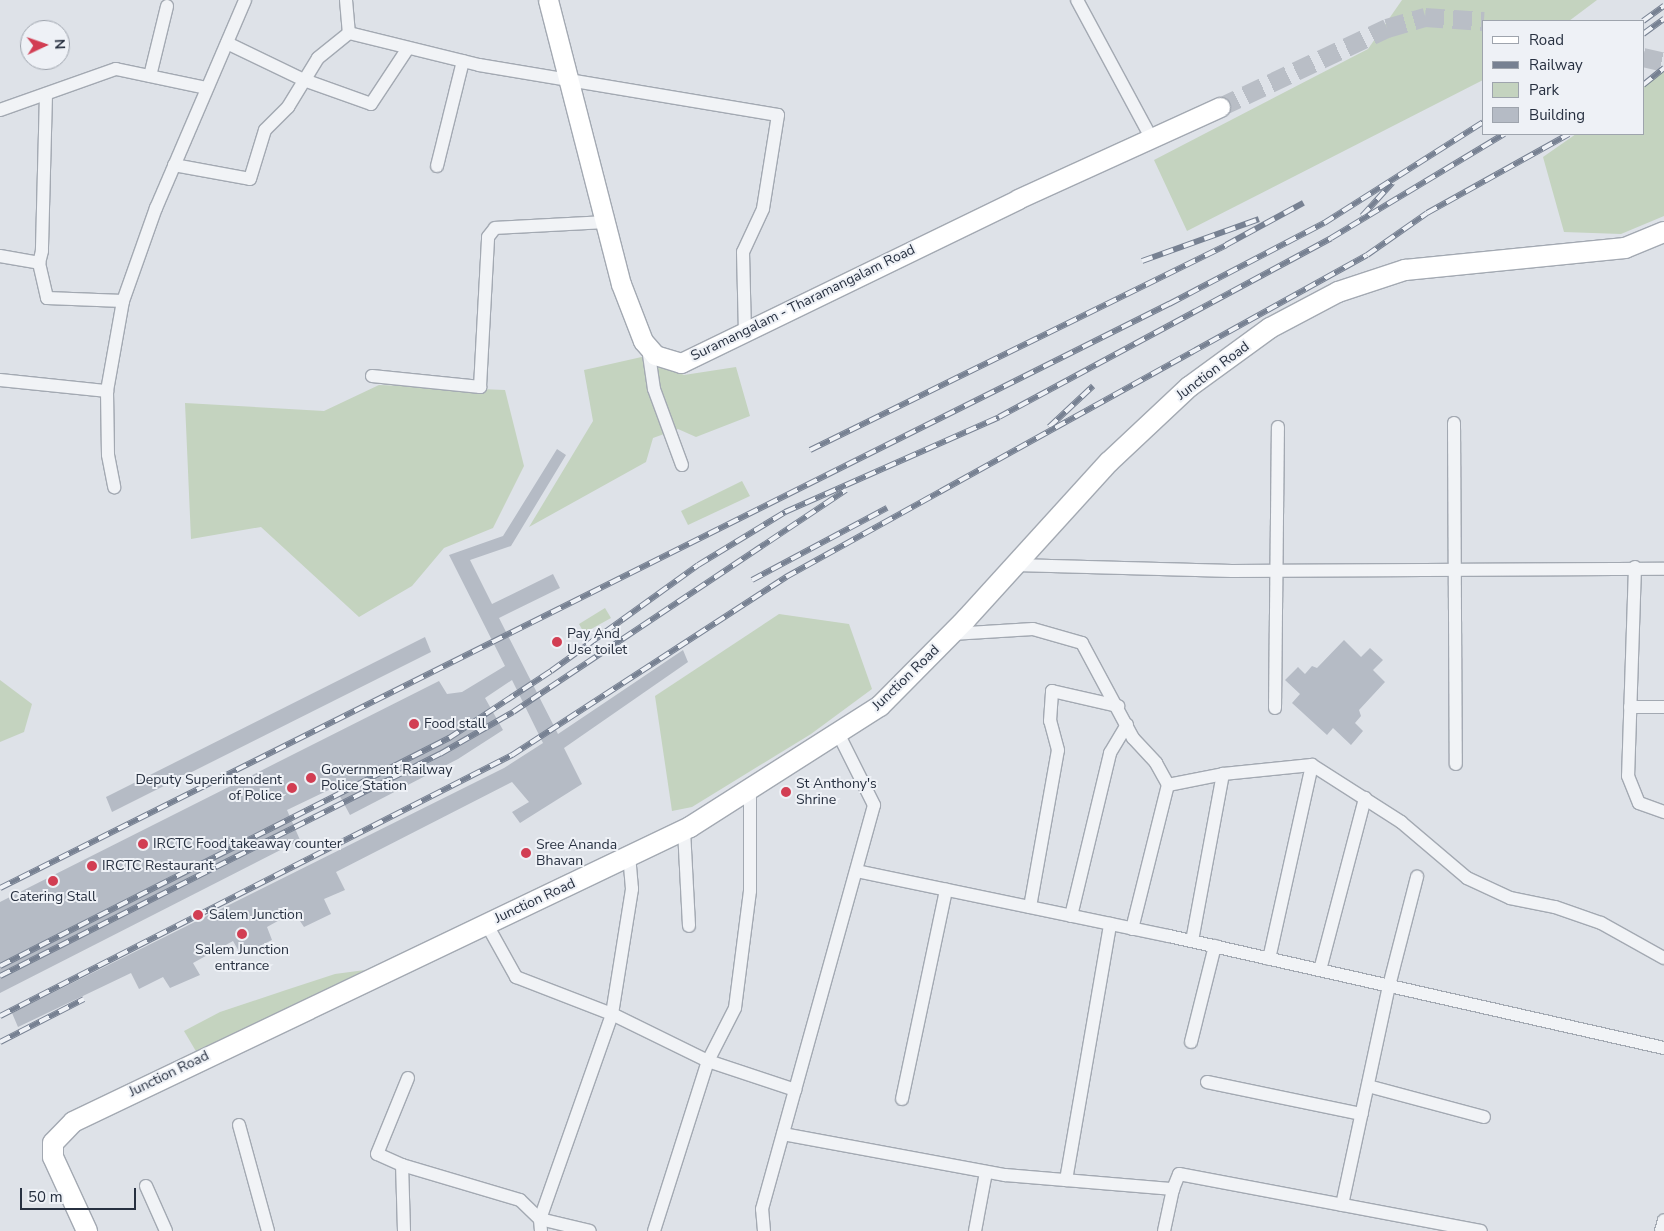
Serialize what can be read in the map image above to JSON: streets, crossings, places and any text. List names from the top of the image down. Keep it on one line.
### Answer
{"streets":{"main road":["Suramangalam - Tharamangalam Road","Junction Road"]},"places":["Pay And Use toilet","Food stall","Government Railway Police Station","Deputy Superintendent of Police","St Anthony's Shrine","IRCTC Food takeaway counter","Sree Ananda Bhavan","IRCTC Restaurant","Catering Stall","Salem Junction","Salem Junction entrance"],"legend":["Road","Railway","Park","Building"],"scale_bar":"50 m","north":"right"}
